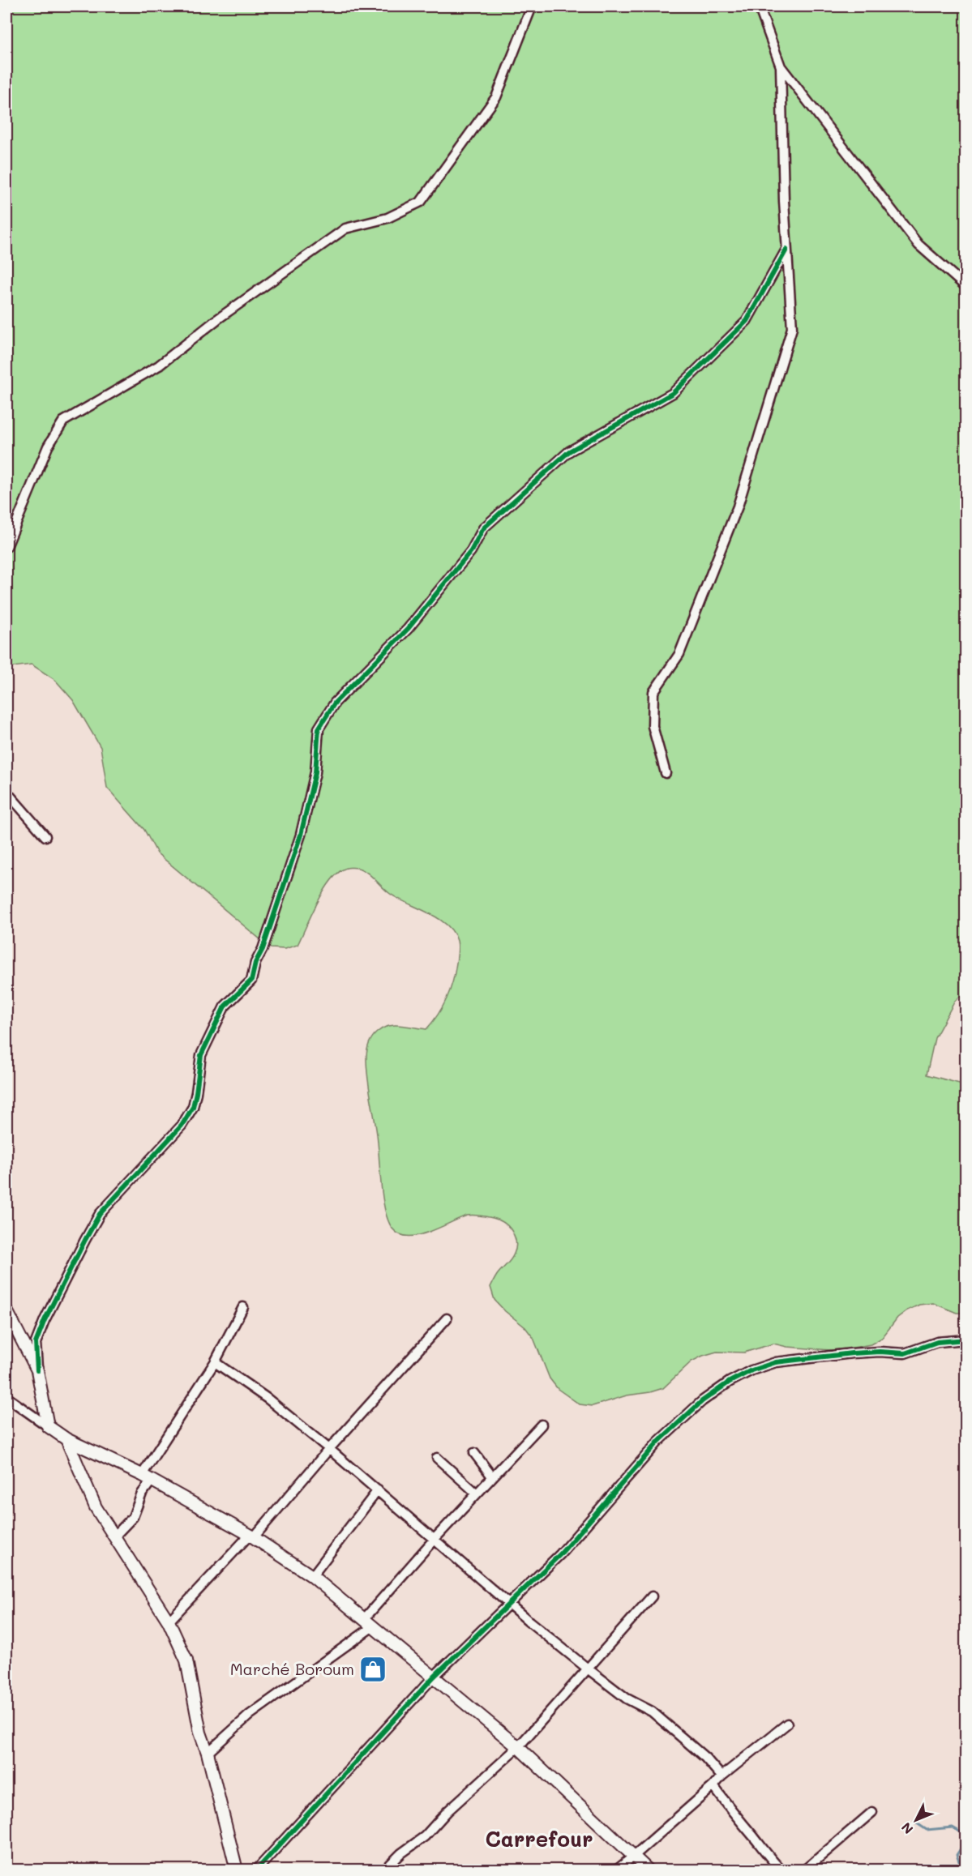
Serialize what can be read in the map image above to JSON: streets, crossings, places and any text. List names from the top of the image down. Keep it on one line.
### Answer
{"districts":["Carrefour"],"places":{"shop":["Marché Boroum"]},"north":"bottom left"}
